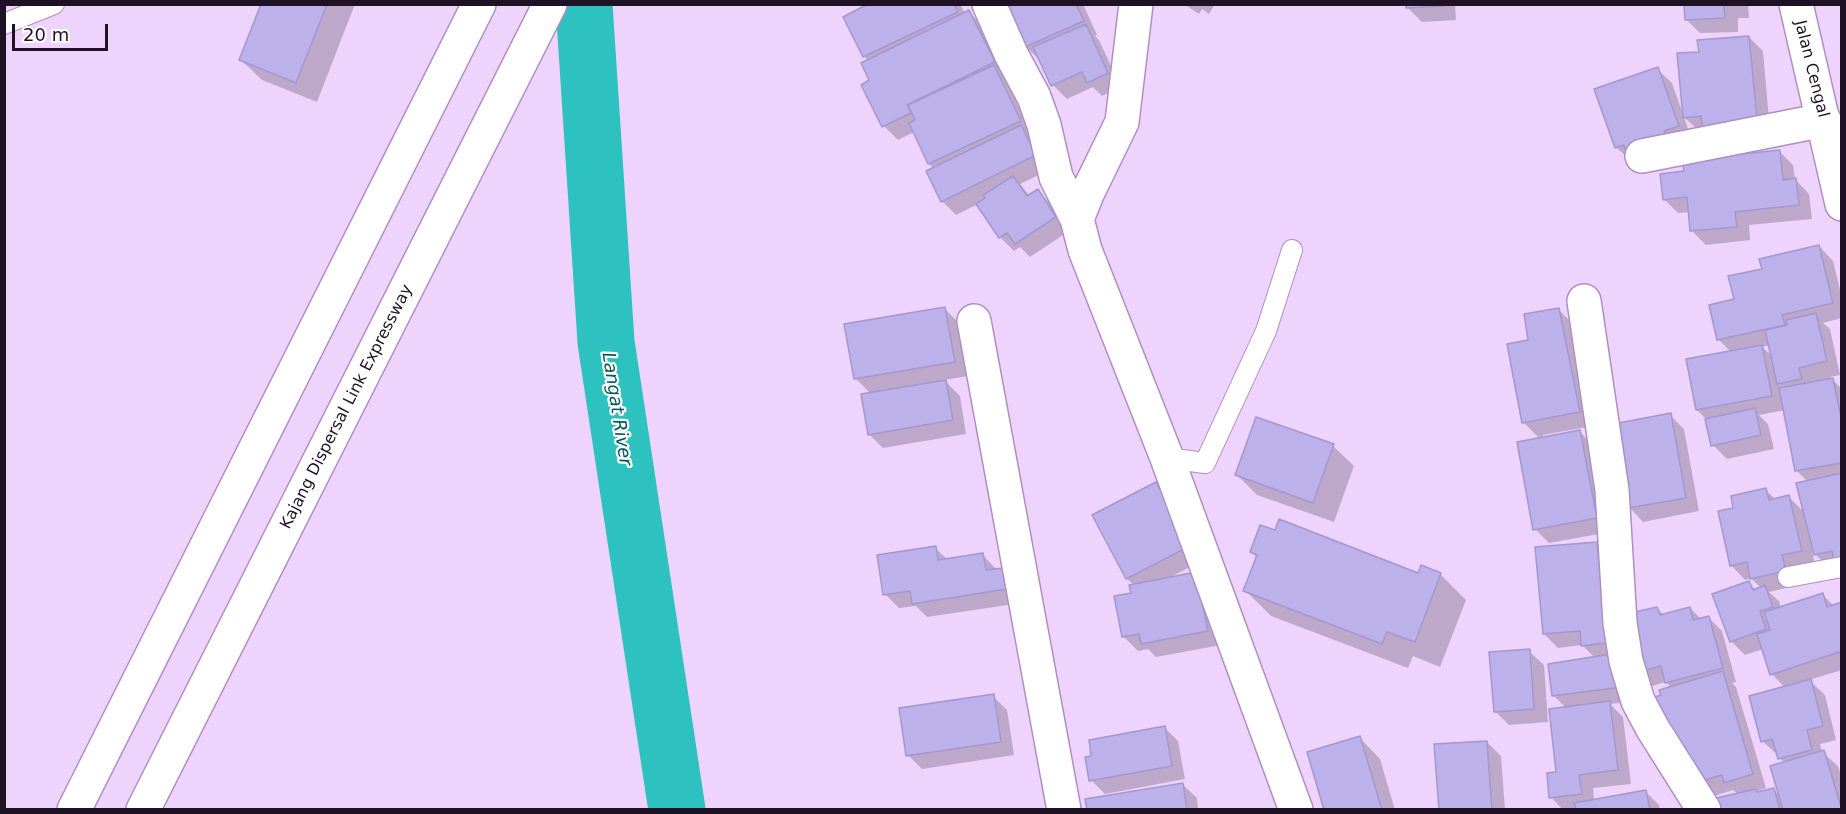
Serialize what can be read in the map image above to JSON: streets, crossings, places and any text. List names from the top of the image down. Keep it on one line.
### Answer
{"streets":{"main road":["Jalan Cengal","Kajang Dispersal Link Expressway"]},"water":["Langat River"],"scale_bar":"20 m"}
